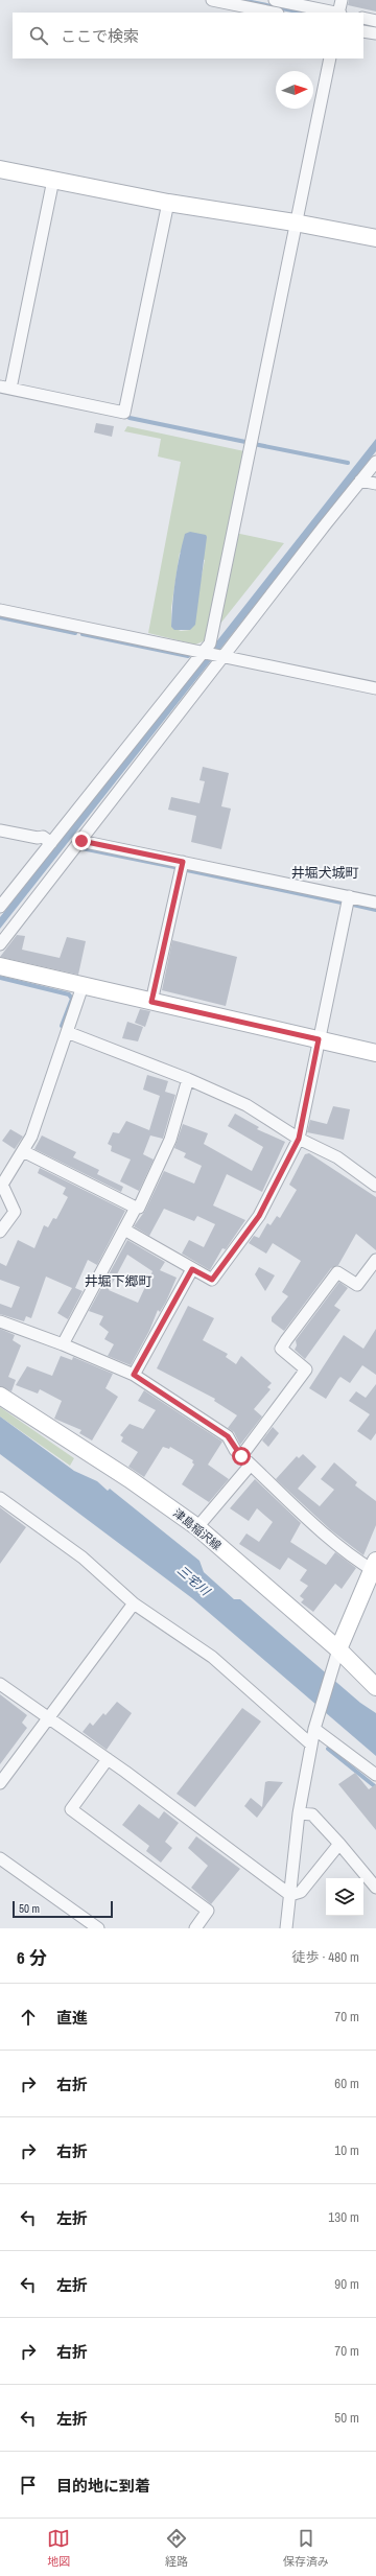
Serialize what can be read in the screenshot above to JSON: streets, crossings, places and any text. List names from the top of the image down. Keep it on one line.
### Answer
{"streets":{"street":["津島稲沢線"]},"districts":["井堀犬城町","井堀下郷町"],"water":["三宅川"],"scale_bar":"50 m","north":"right","page":{"search":"ここで検索","scale":"50 m","heading":["6 分","徒歩 · 480 m"],"list":[["直進","70 m"],["右折","60 m"],["右折","10 m"],["左折","130 m"],["左折","90 m"],["右折","70 m"],["左折","50 m"],"目的地に到着"],"nav":["地図","経路","保存済み"]}}
